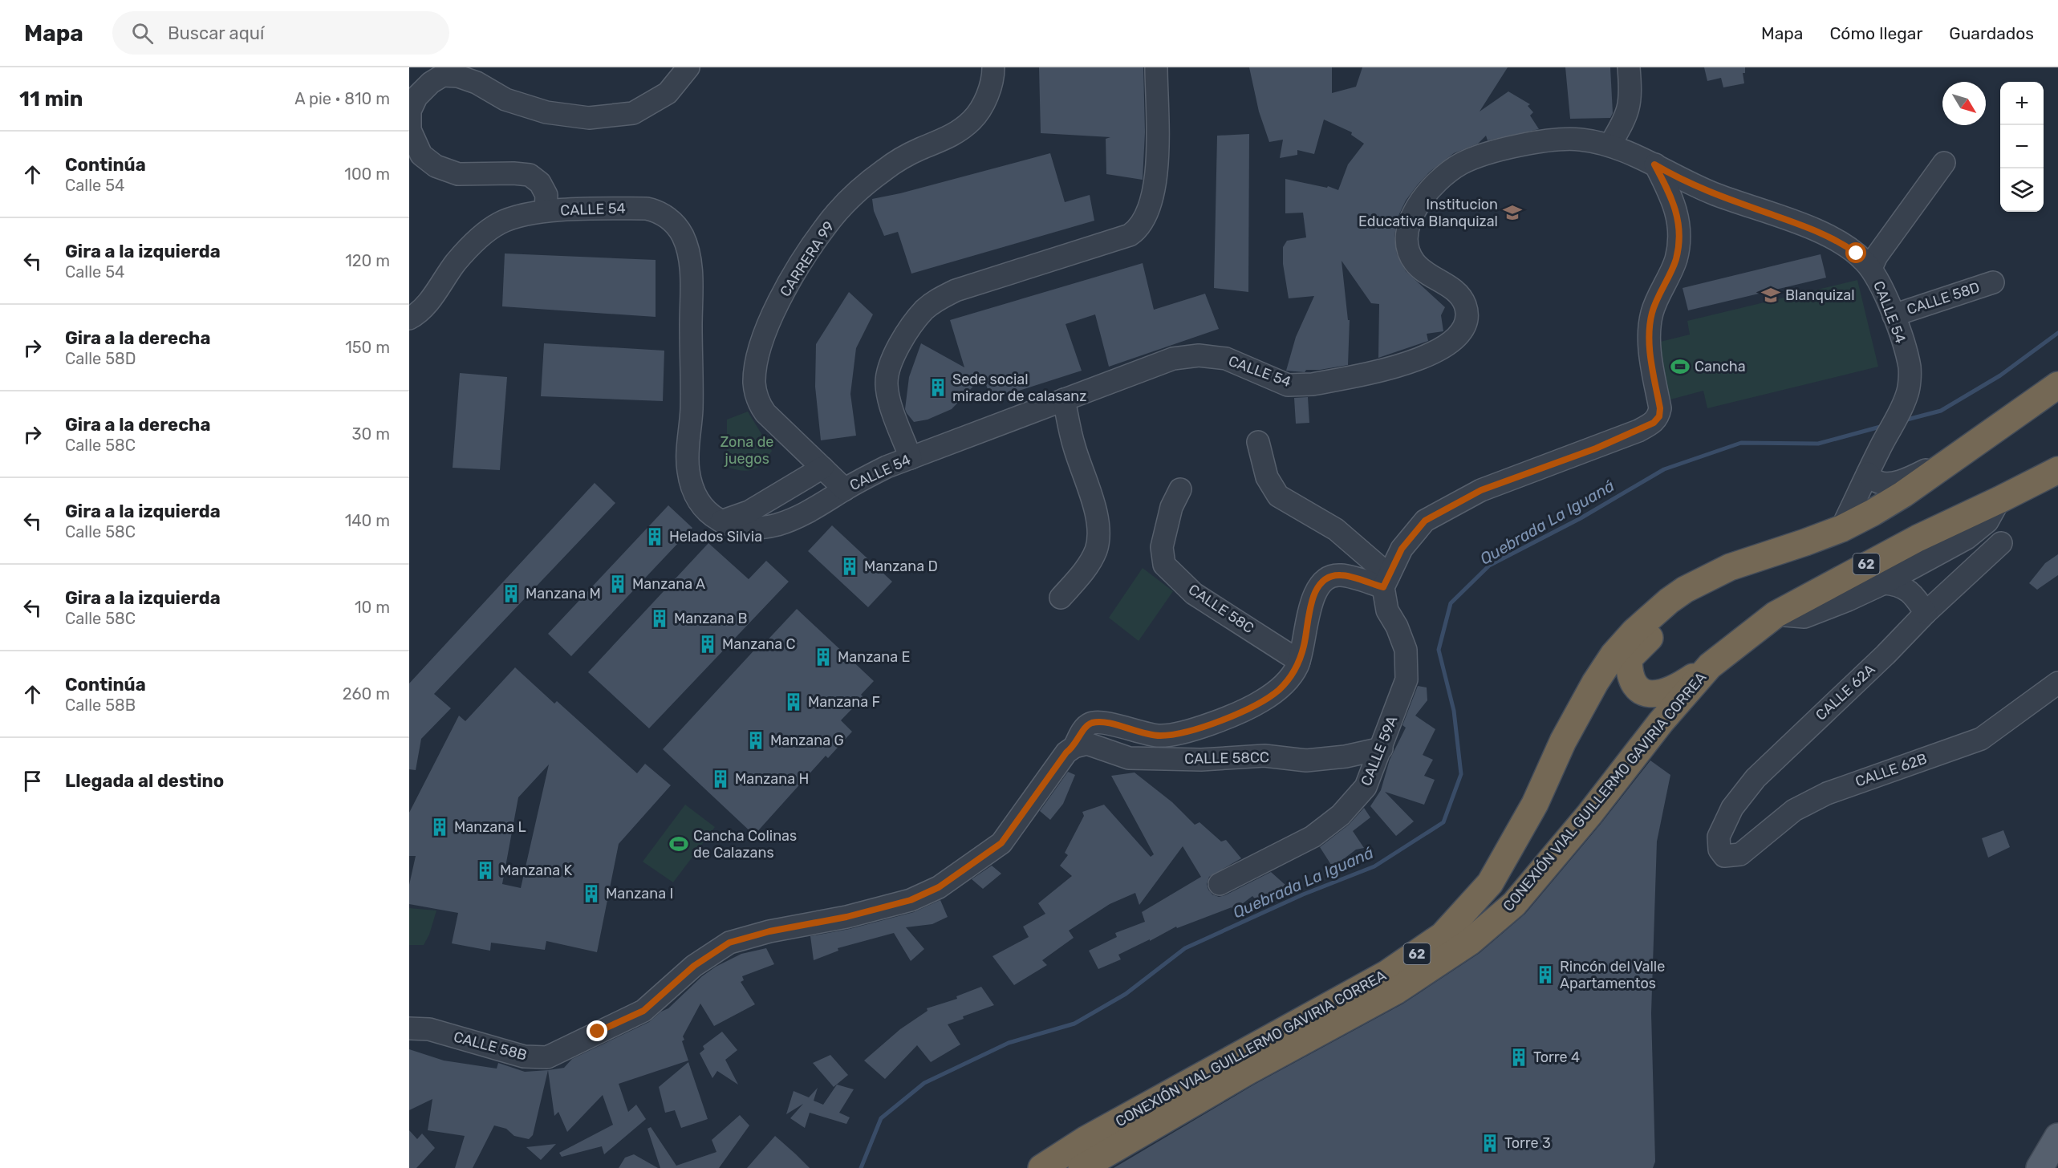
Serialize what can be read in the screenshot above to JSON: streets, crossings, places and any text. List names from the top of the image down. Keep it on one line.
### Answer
{"streets":{"highway":["62","CONEXIÓN VIAL GUILLERMO GAVIRIA CORREA"],"street":["CALLE 54","CARRERA 99","CALLE 58D","CALLE 58C","CALLE 62A","CALLE 59A","CALLE 58CC","CALLE 62B","CALLE 58B"]},"crossings":[["CALLE 54","CARRERA 99"],["CALLE 54","CALLE 58D"],["CALLE 54","CONEXIÓN VIAL GUILLERMO GAVIRIA CORREA"],["CALLE 62A","CALLE 62B"],["CALLE 59A","CALLE 58CC"],["CALLE 58CC","CALLE 58B"]],"water":["Quebrada La Iguaná"],"parks":["Zona de juegos"],"places":{"school or university":["Institucion Educativa Blanquizal","Blanquizal"],"sports":["Cancha","Cancha Colinas de Calazans"],"building":["Sede social mirador de calasanz","Helados Silvia","Manzana D","Manzana A","Manzana M","Manzana B","Manzana C","Manzana E","Manzana F","Manzana G","Manzana H","Manzana L","Manzana K","Manzana I","Rincón del Valle Apartamentos","Torre 4","Torre 3"]},"north":"bottom right","page":{"header":"Mapa","search":"Buscar aquí","nav":["Mapa","Cómo llegar","Guardados"],"heading":["11 min","A pie · 810 m"],"map_buttons":["+","−"],"list":[["Continúa","Calle 54","100 m"],["Gira a la izquierda","Calle 54","120 m"],["Gira a la derecha","Calle 58D","150 m"],["Gira a la derecha","Calle 58C","30 m"],["Gira a la izquierda","Calle 58C","140 m"],["Gira a la izquierda","Calle 58C","10 m"],["Continúa","Calle 58B","260 m"],"Llegada al destino"]}}
